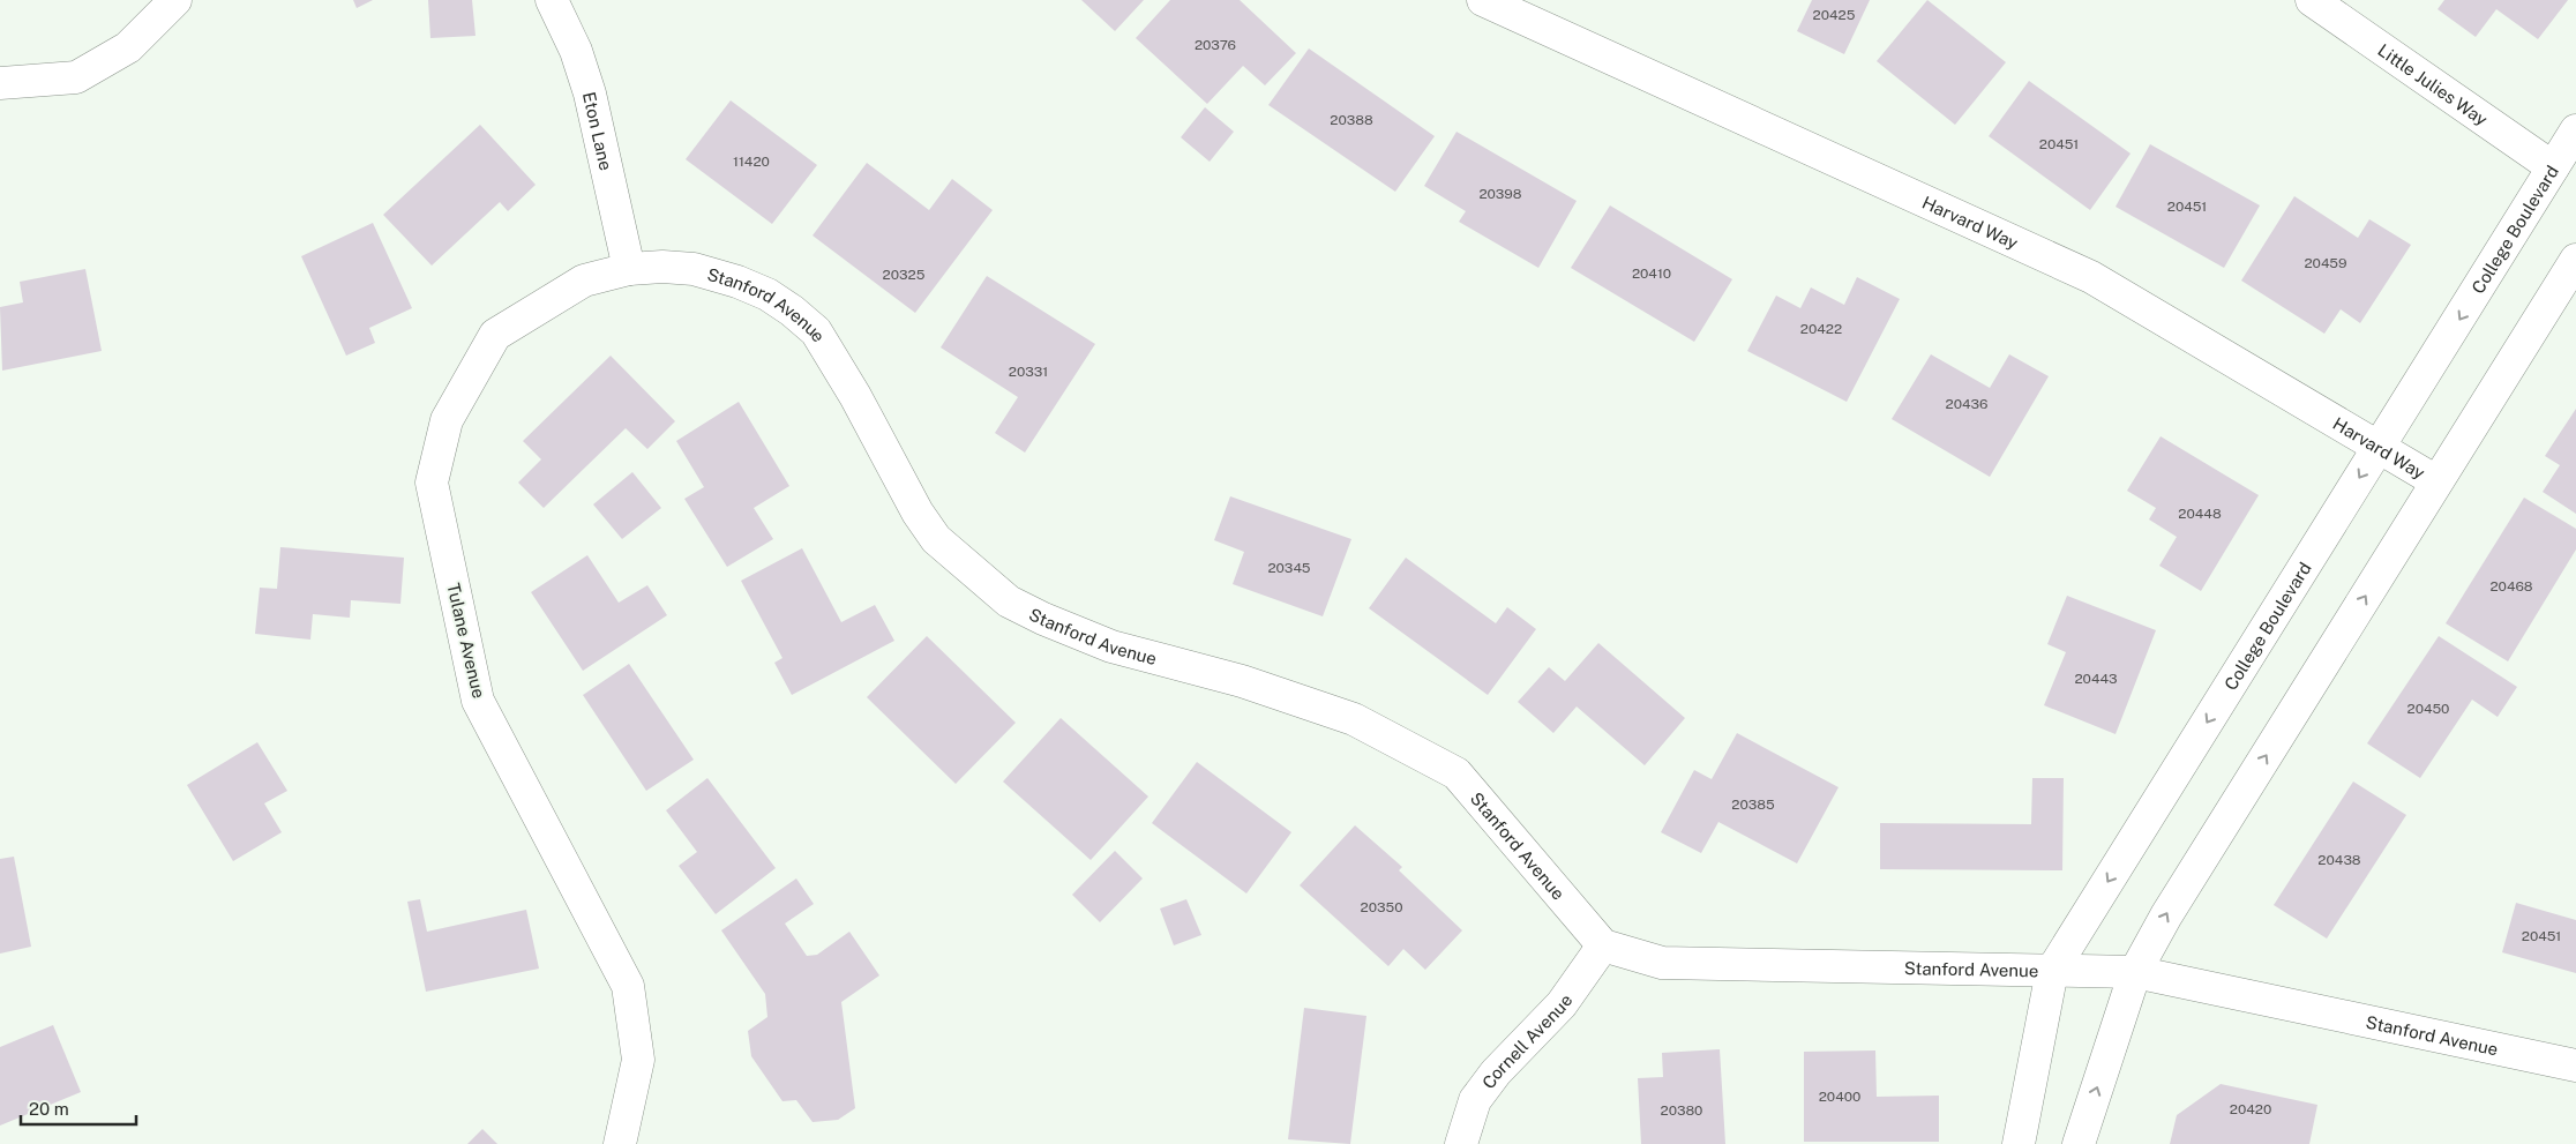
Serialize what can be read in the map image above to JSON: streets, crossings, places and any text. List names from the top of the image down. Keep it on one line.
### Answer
{"streets":{"street":["Little Julies Way","Eton Lane","Harvard Way","College Boulevard","Stanford Avenue","Tulane Avenue","Cornell Avenue"]},"crossings":[["Little Julies Way","College Boulevard"],["Eton Lane","Stanford Avenue"],["Eton Lane","Tulane Avenue"],["Harvard Way","College Boulevard"],["College Boulevard","Stanford Avenue"],["Stanford Avenue","Tulane Avenue"],["Stanford Avenue","Cornell Avenue"]],"house_numbers":["20425","20376","20388","20451","11420","20398","20451","20459","20410","20325","20422","20331","20436","20448","20345","20468","20443","20450","20385","20438","20350","20451","20400","20420","20380"],"scale_bar":"20 m"}
